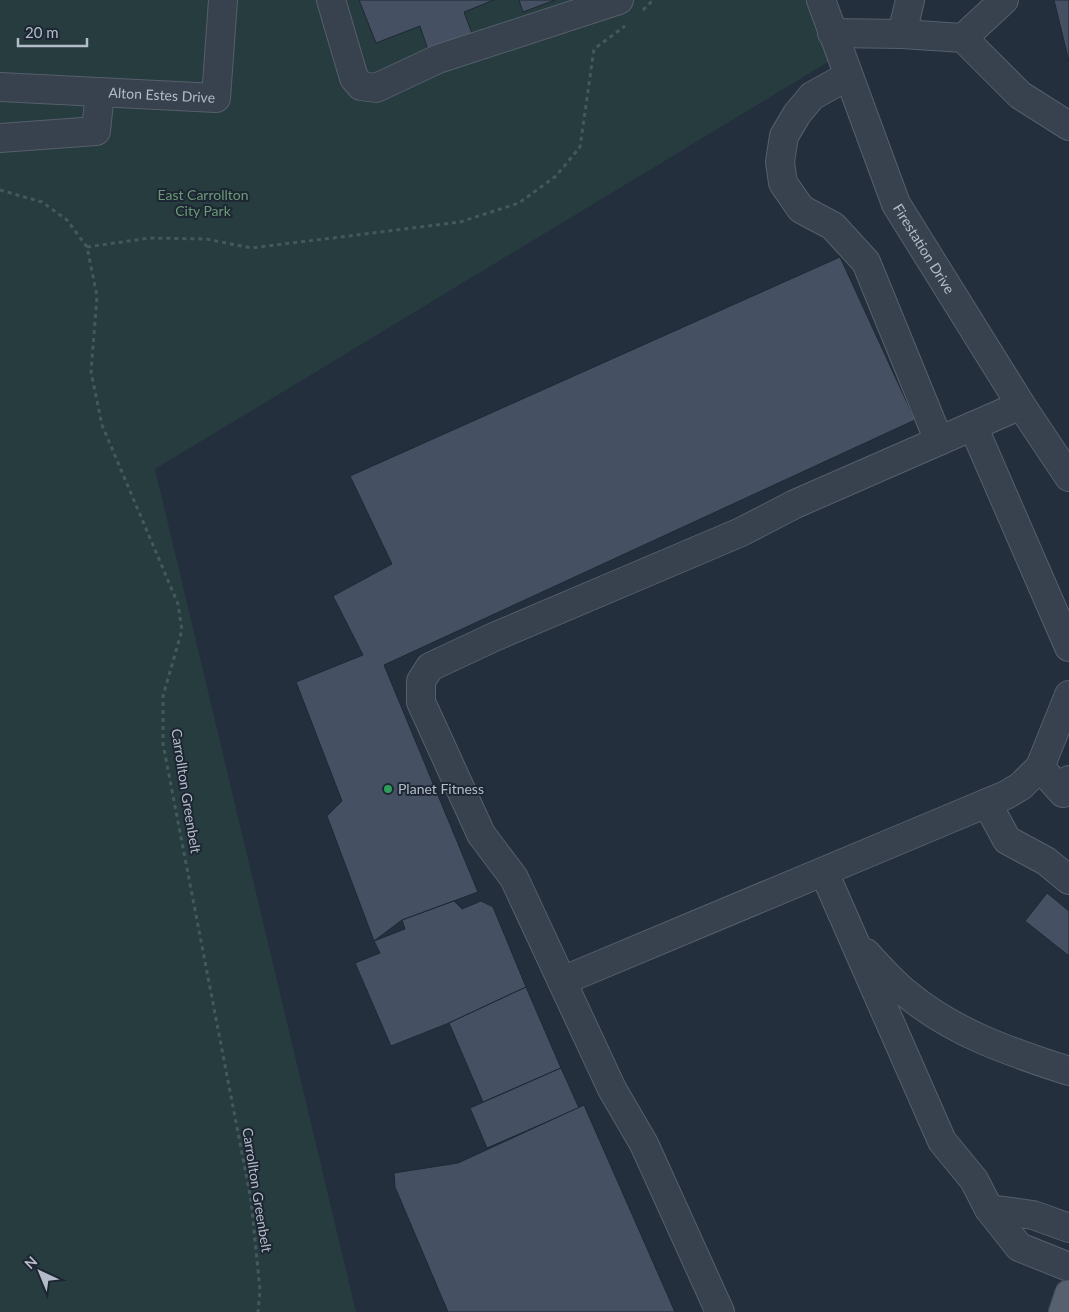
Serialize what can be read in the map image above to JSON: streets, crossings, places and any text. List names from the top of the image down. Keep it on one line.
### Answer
{"streets":{"street":["Alton Estes Drive","Firestation Drive"],"path":["Carrollton Greenbelt"]},"parks":["East Carrollton City Park"],"places":["Planet Fitness"],"scale_bar":"20 m","north":"top left"}
